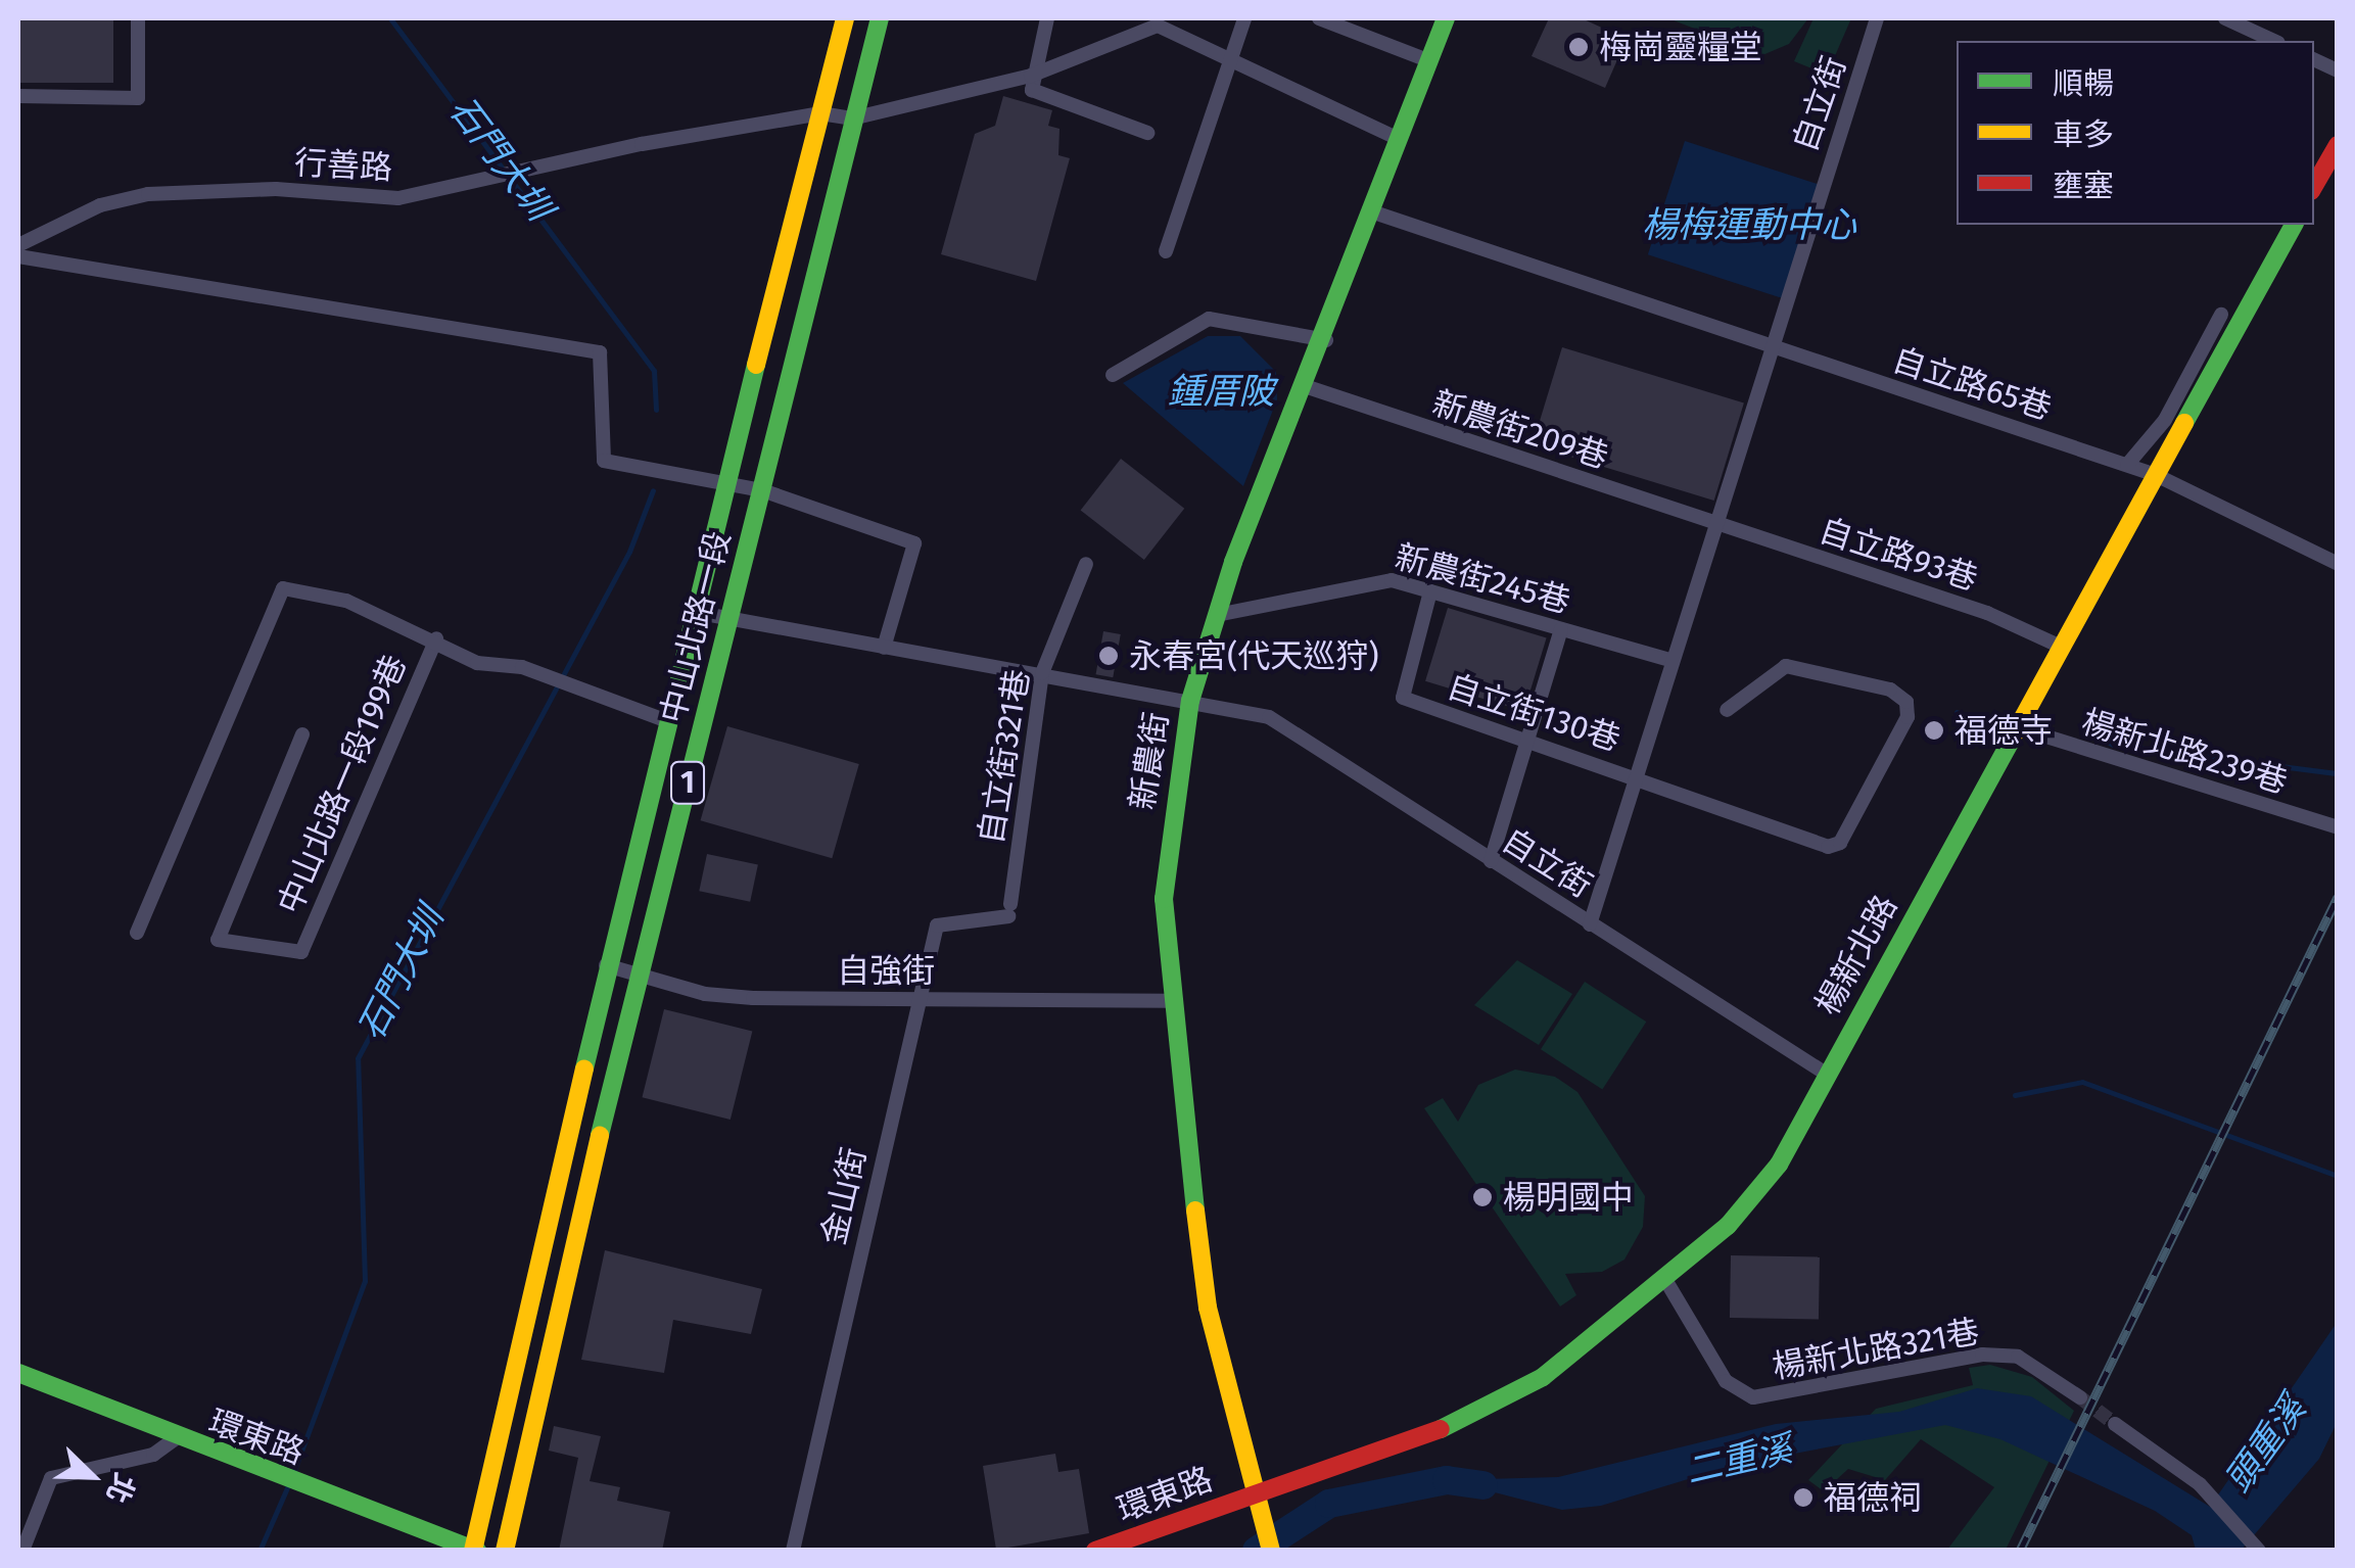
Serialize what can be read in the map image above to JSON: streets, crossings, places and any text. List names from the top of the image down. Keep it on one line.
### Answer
{"streets":{"street":["自立街","行善路","自立路65巷","新農街209巷","自立路93巷","新農街245巷","中山北路一段","自立街130巷","楊新北路239巷","自立街321巷","新農街","1","中山北路一段199巷","楊新北路","自強街","金山街","楊新北路321巷","環東路"]},"crossings":[["自立街","自立路65巷"],["自立街","新農街209巷"],["自立街","自立路93巷"],["自立街","新農街245巷"],["自立街","中山北路一段"],["自立街","自立街130巷"],["自立街","自立街321巷"],["自立街","新農街"],["行善路","中山北路一段"],["自立路65巷","新農街"],["自立路65巷","楊新北路"],["新農街209巷","自立路93巷"],["新農街209巷","新農街"],["自立路93巷","楊新北路"],["新農街245巷","自立街130巷"],["新農街245巷","新農街"],["中山北路一段","中山北路一段199巷"],["中山北路一段","自強街"],["中山北路一段","環東路"],["楊新北路239巷","楊新北路"],["自立街321巷","金山街"],["新農街","楊新北路"],["新農街","自強街"],["新農街","環東路"],["楊新北路","楊新北路321巷"],["楊新北路","環東路"],["自強街","金山街"]],"water":["石門大圳","楊梅運動中心","鍾厝陂","頭重溪","二重溪"],"places":["梅崗靈糧堂","永春宮(代天巡狩)","福德寺","楊明國中","福德祠"],"legend":["順暢","車多","壅塞"],"north":"bottom right"}
